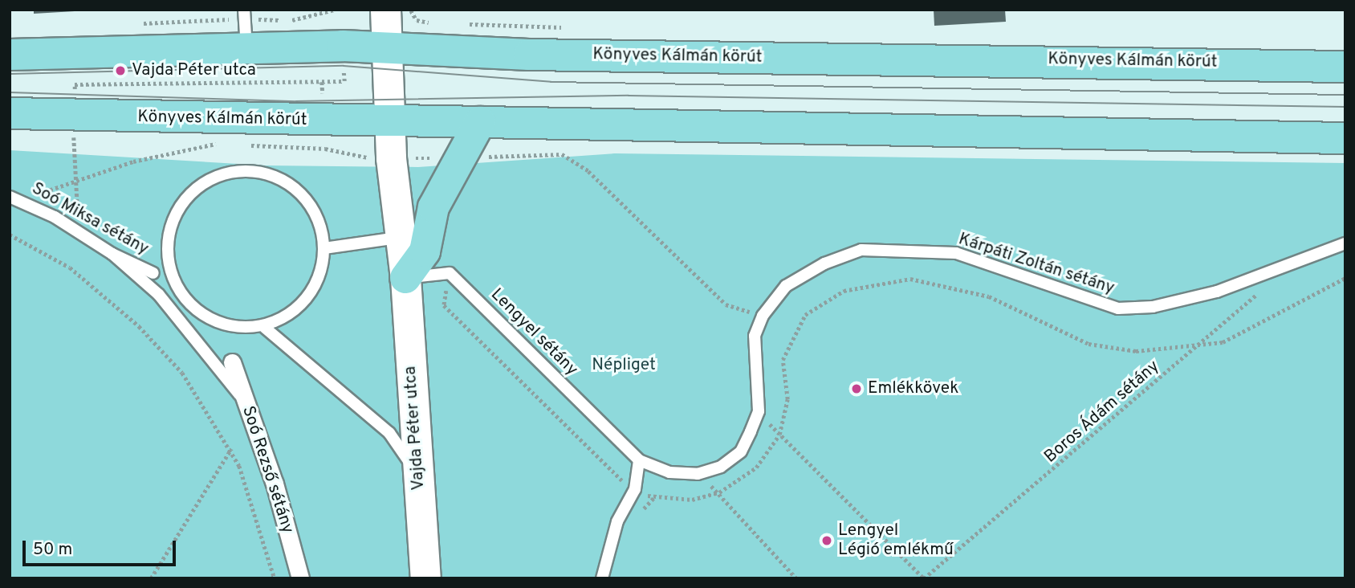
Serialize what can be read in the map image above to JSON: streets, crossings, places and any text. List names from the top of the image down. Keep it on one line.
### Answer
{"streets":{"main road":["Könyves Kálmán körút"],"street":["Vajda Péter utca","Soó Rezső sétány"],"lane":["Soó Miksa sétány","Kárpáti Zoltán sétány","Lengyel sétány"],"path":["Boros Ádám sétány"]},"crossings":[["Könyves Kálmán körút","Vajda Péter utca"],["Kárpáti Zoltán sétány","Lengyel sétány"]],"parks":["Népliget"],"places":["Vajda Péter utca","Emlékkövek","Lengyel Légió emlékmű"],"scale_bar":"50 m"}
